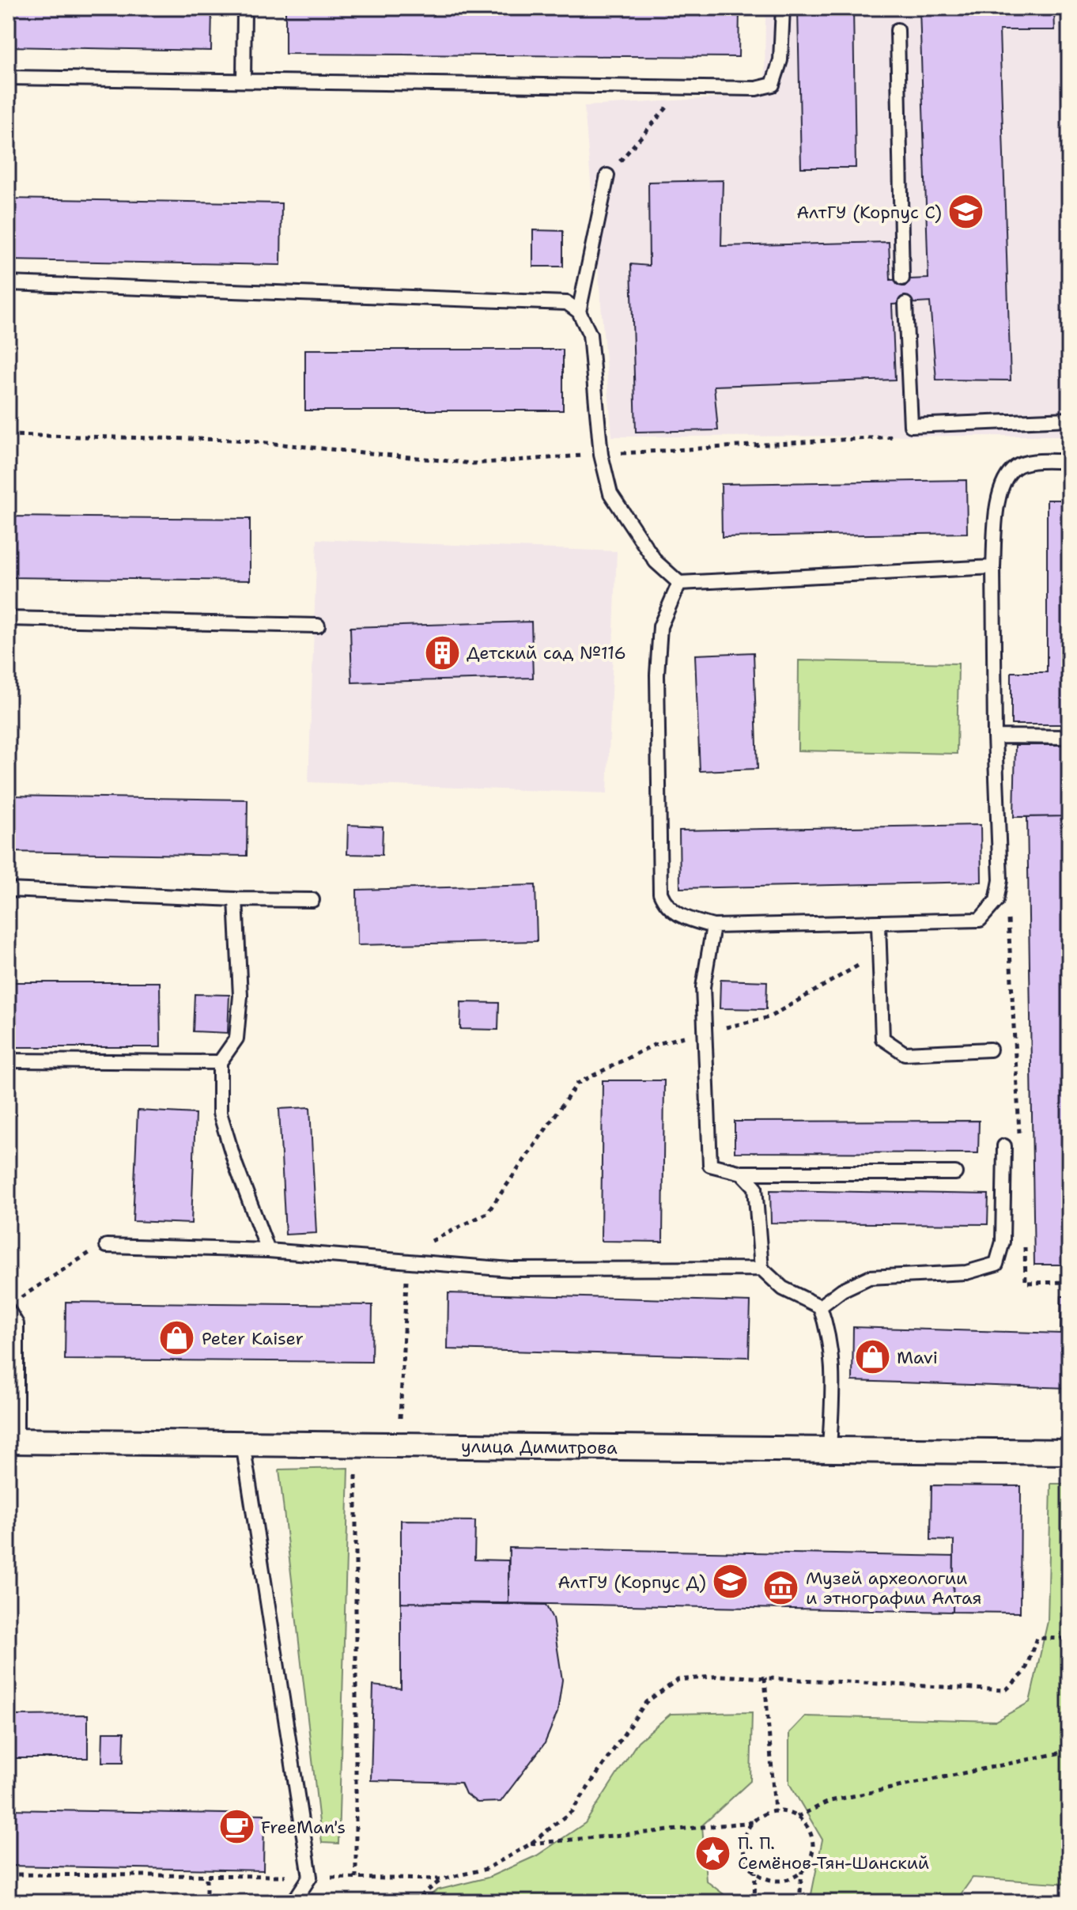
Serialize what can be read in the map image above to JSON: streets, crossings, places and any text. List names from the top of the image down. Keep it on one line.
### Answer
{"streets":{"street":["улица Димитрова"]},"places":{"school or university":["АлтГУ (Корпус С)","АлтГУ (Корпус Д)"],"building":["Детский сад №116"],"shop":["Peter Kaiser","Mavi"],"museum":["Музей археологии и этнографии Алтая"],"cafe":["FreeMan's"],"place":["П. П. Семёнов-Тян-Шанский"]}}
